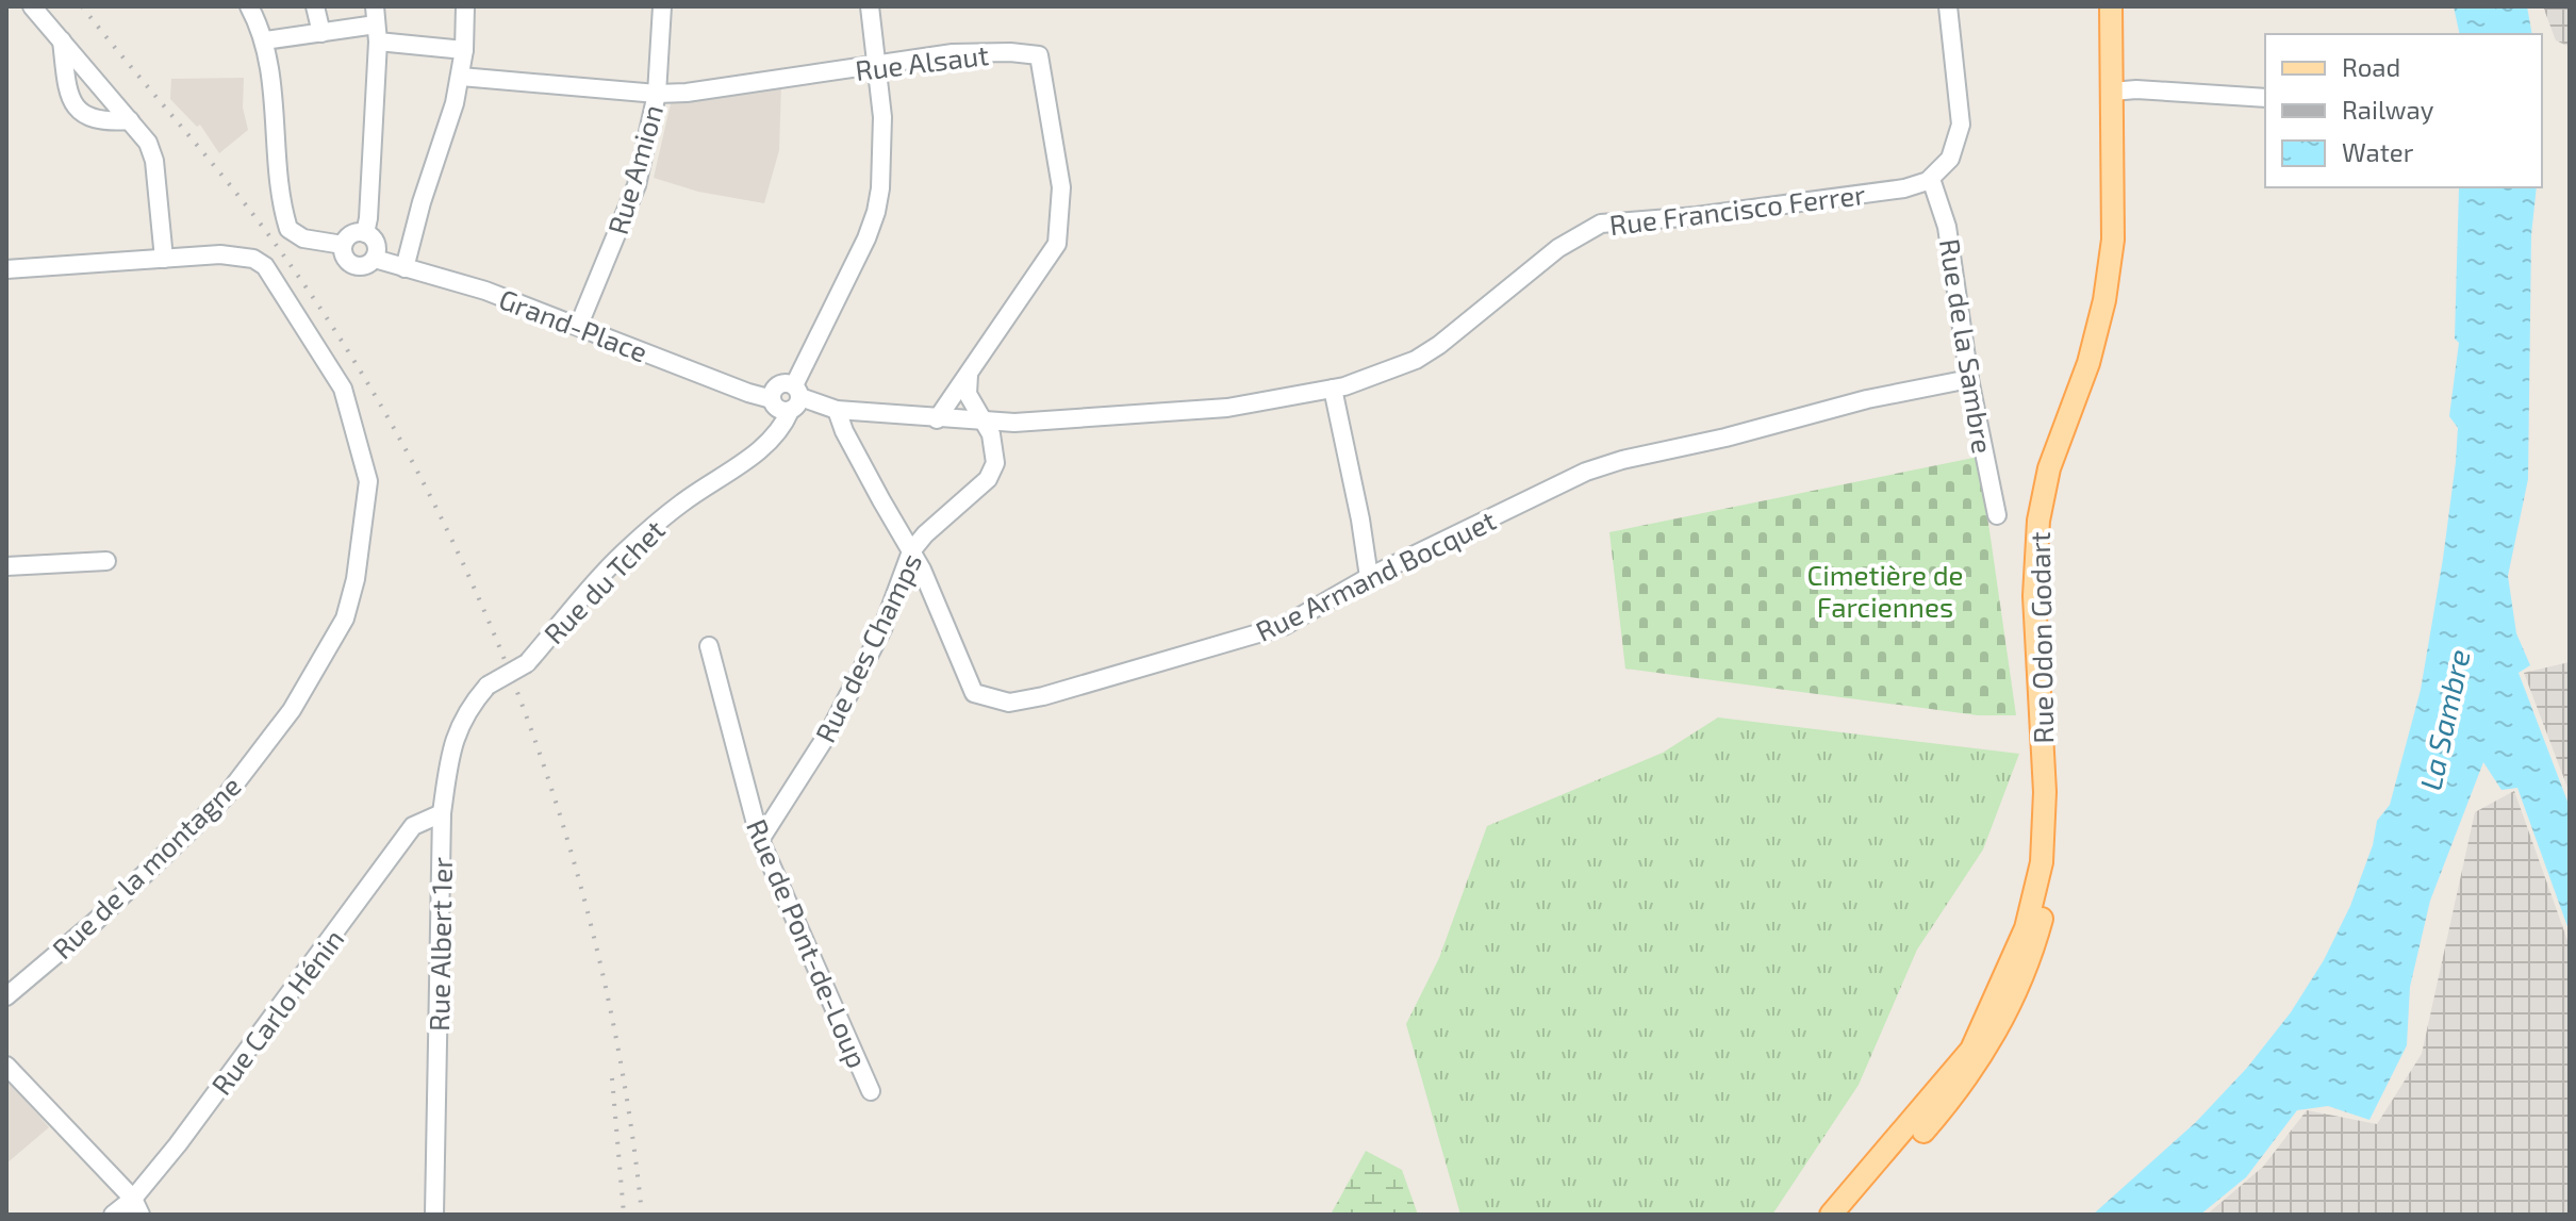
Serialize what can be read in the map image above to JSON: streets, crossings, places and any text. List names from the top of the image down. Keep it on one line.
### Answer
{"streets":{"main road":["Rue Odon Godart"],"street":["Rue Alsaut","Rue Amion","Rue Francisco Ferrer","Grand-Place","Rue de la Sambre","Rue Armand Bocquet","Rue du Tchet","Rue des Champs","Rue de la montagne","Rue de Pont-de-Loup","Rue Albert 1er","Rue Carlo Hénin"]},"crossings":[["Rue Alsaut","Rue Amion"],["Rue Alsaut","Rue Francisco Ferrer"],["Rue Alsaut","Rue du Tchet"],["Rue Amion","Grand-Place"],["Rue Francisco Ferrer","Grand-Place"],["Rue Francisco Ferrer","Rue de la Sambre"],["Rue Francisco Ferrer","Rue Armand Bocquet"],["Rue Francisco Ferrer","Rue du Tchet"],["Rue Francisco Ferrer","Rue des Champs"],["Grand-Place","Rue du Tchet"],["Rue de la Sambre","Rue Armand Bocquet"],["Rue Armand Bocquet","Rue des Champs"],["Rue du Tchet","Rue Albert 1er"],["Rue des Champs","Rue de Pont-de-Loup"],["Rue Albert 1er","Rue Carlo Hénin"]],"water":["La Sambre"],"parks":["Cimetière de Farciennes"],"legend":["Road","Railway","Water"]}
